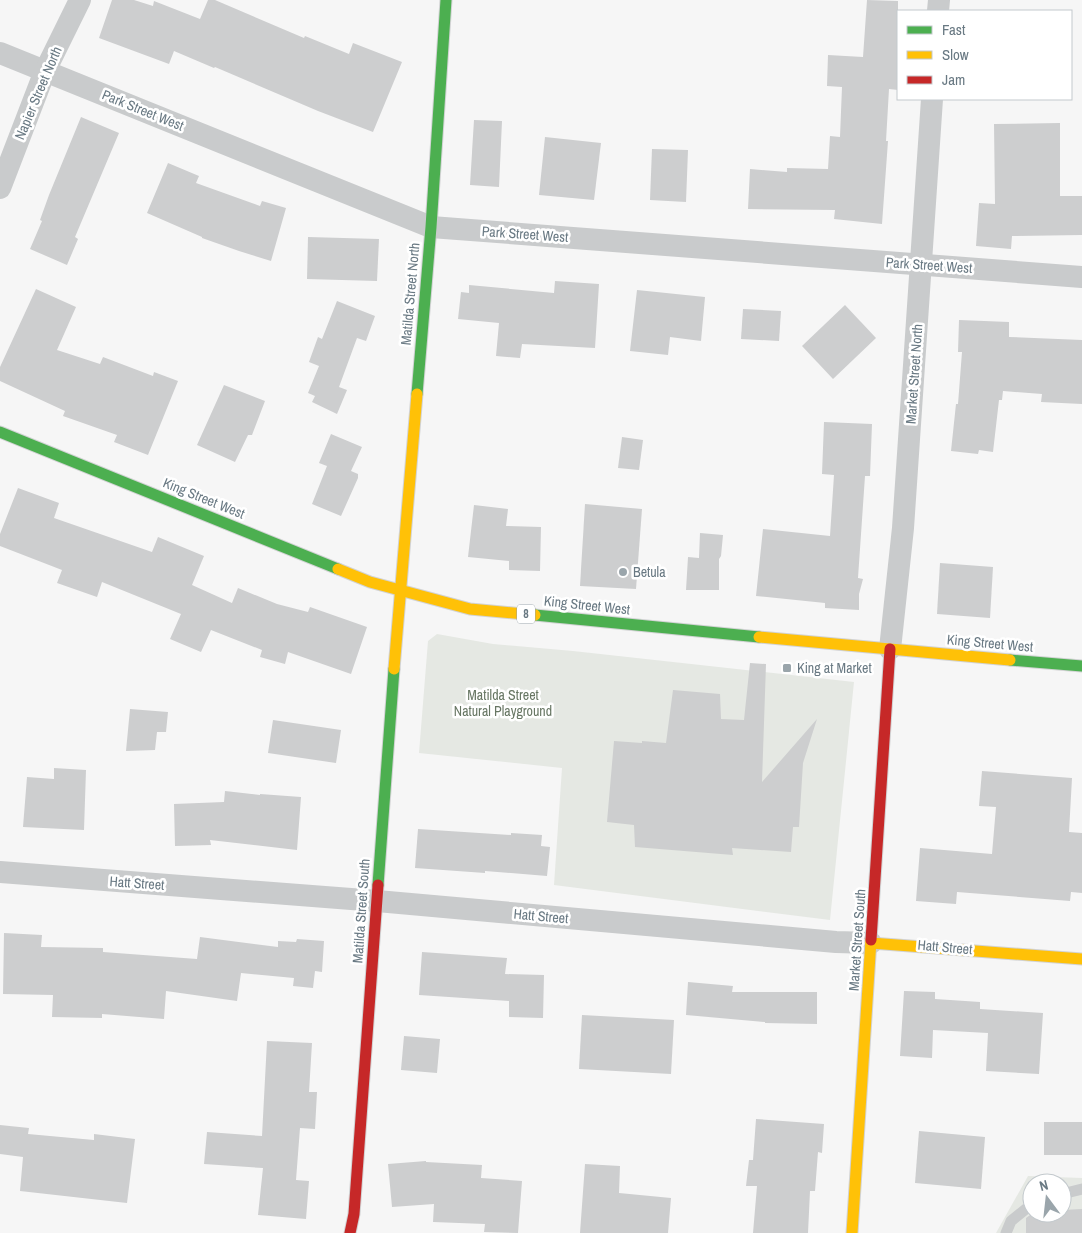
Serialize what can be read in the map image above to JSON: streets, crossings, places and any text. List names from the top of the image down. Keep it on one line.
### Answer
{"streets":{"street":["Napier Street North","Park Street West","Matilda Street North","Market Street North","King Street West","8","Hatt Street","Matilda Street South","Market Street South"]},"crossings":[["Napier Street North","Park Street West"],["Park Street West","Matilda Street North"],["Park Street West","Market Street North"],["Matilda Street North","King Street West"],["Matilda Street North","Matilda Street South"],["Market Street North","King Street West"],["Market Street North","Market Street South"],["King Street West","Matilda Street South"],["King Street West","Market Street South"],["Hatt Street","Matilda Street South"],["Hatt Street","Market Street South"]],"parks":["Matilda Street Natural Playground"],"places":{"other":["Betula"],"transit":["King at Market"]},"legend":["Fast","Slow","Jam"],"north":"top"}
